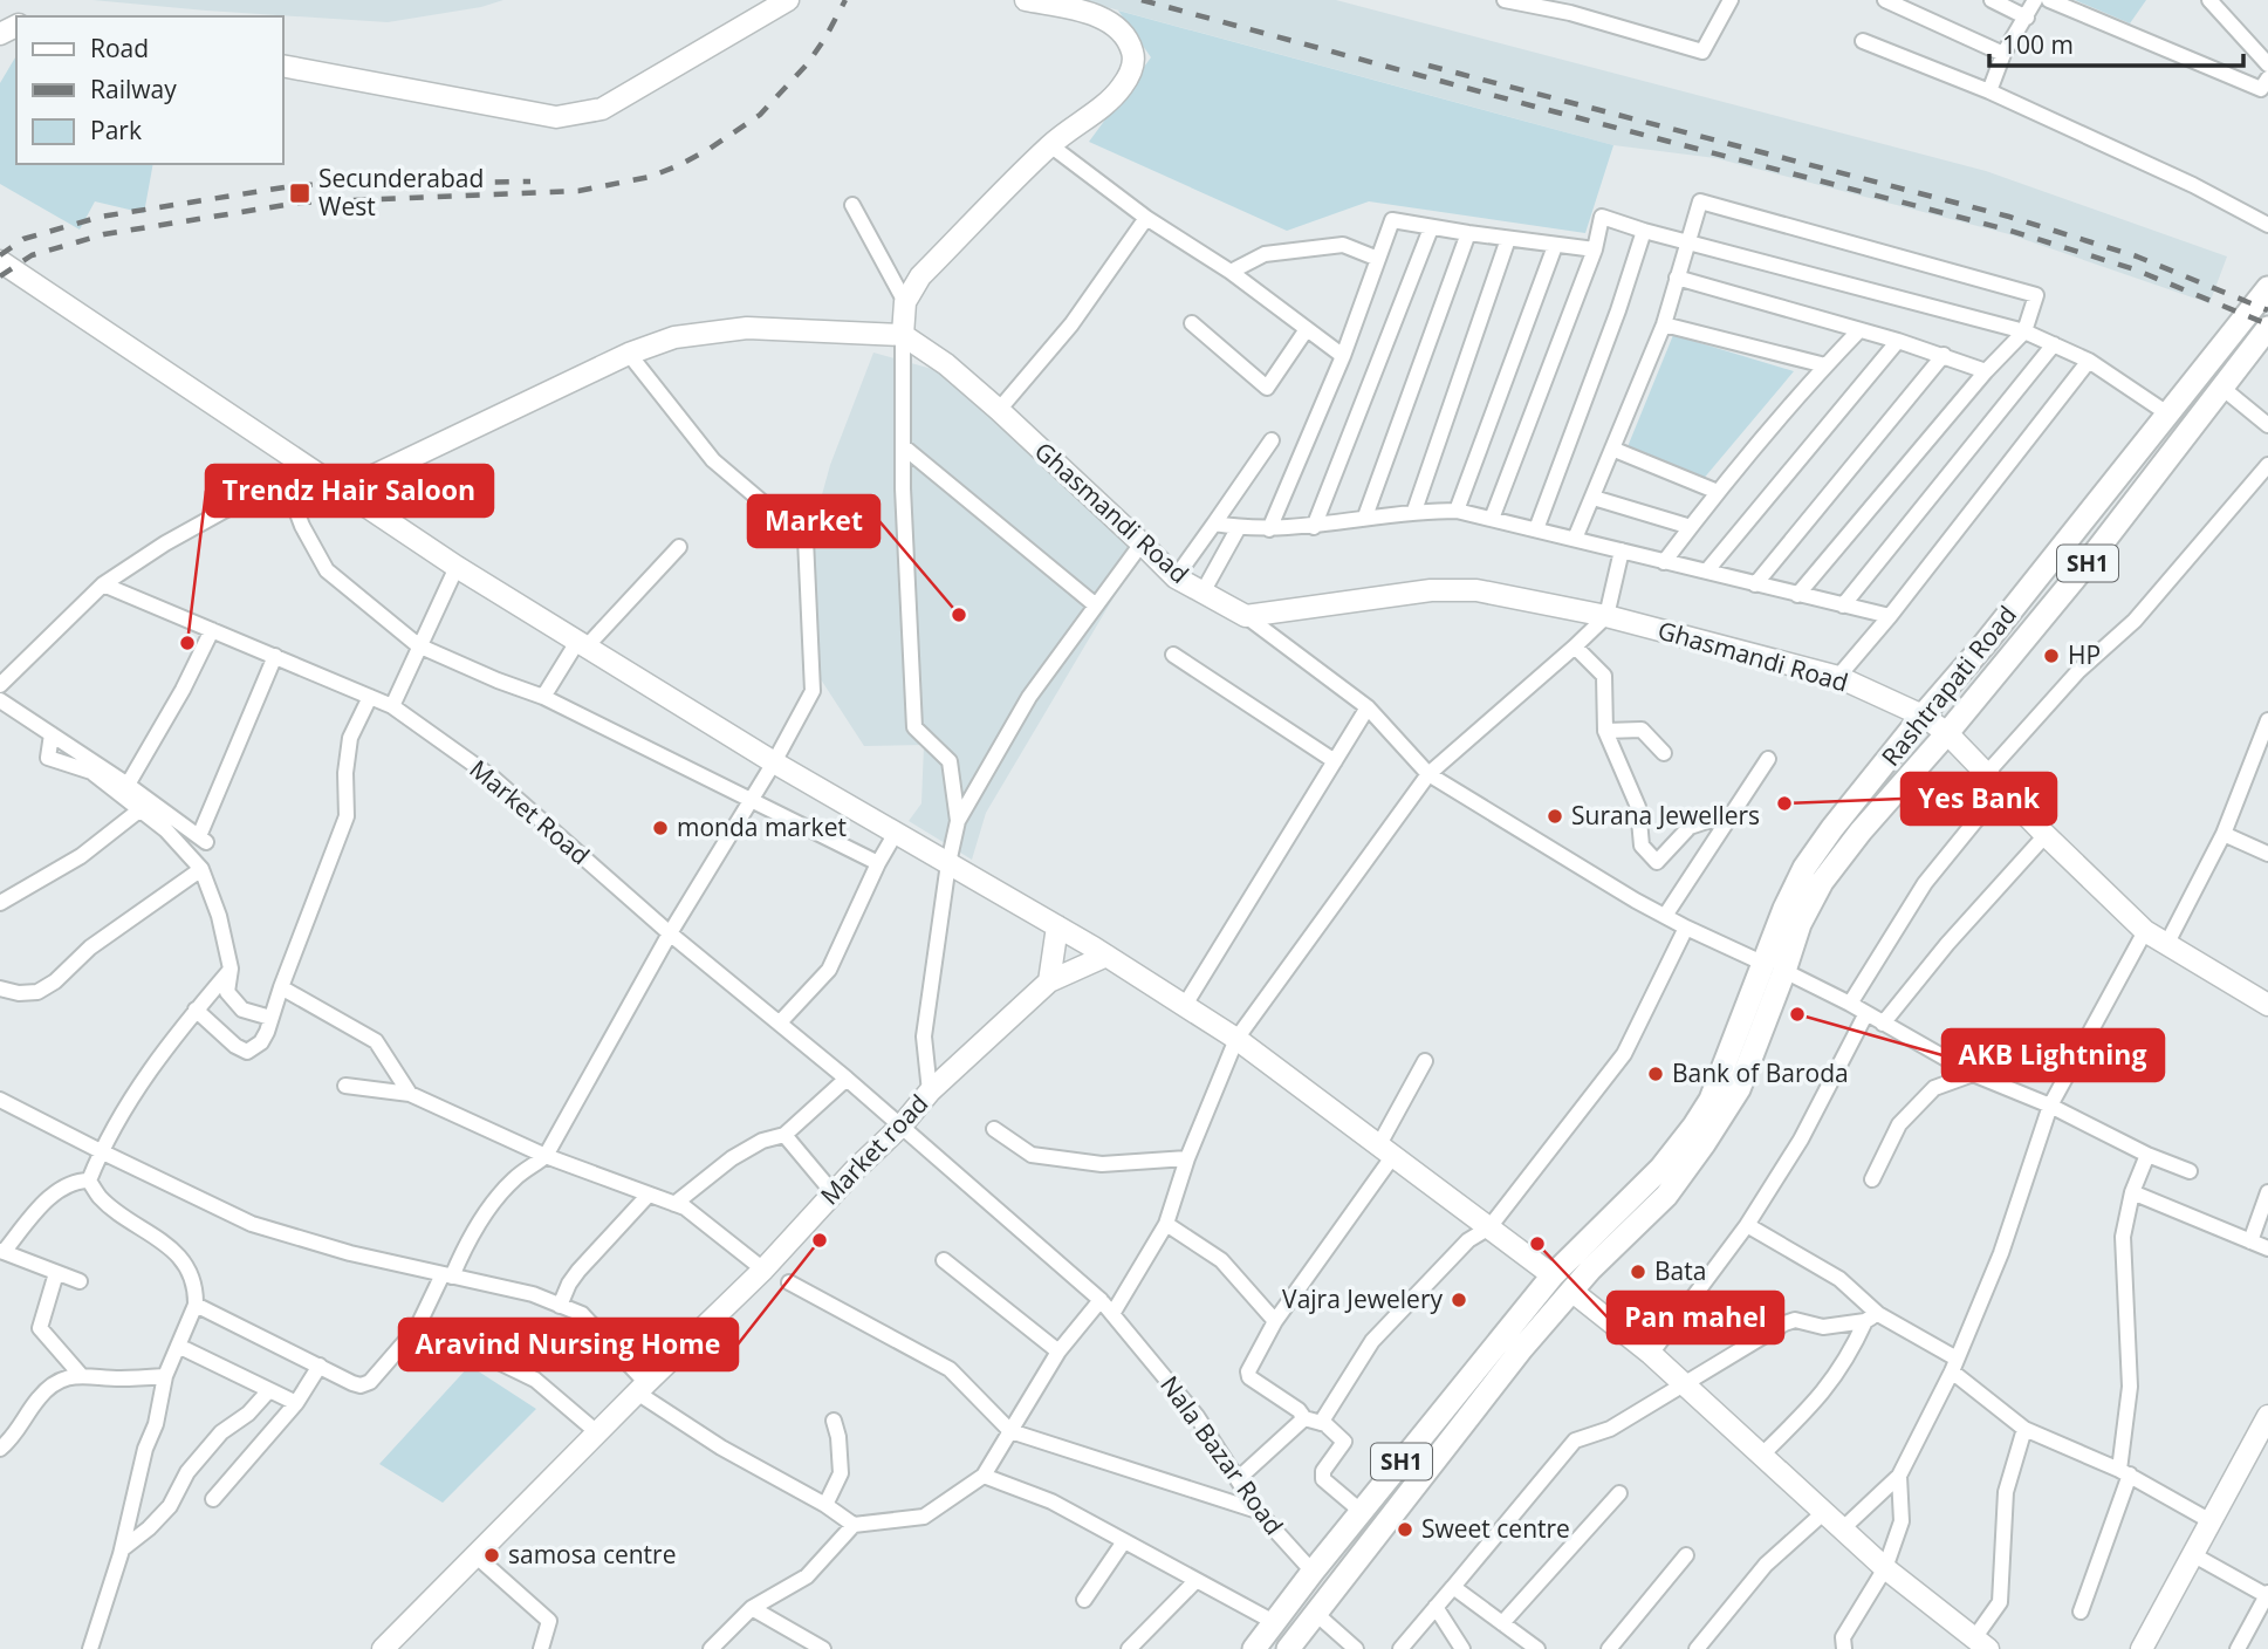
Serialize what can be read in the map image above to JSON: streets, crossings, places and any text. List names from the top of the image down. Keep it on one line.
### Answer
{"streets":{"main road":["SH1","Rashtrapati Road"],"street":["Ghasmandi Road","Market Road","Market road","Nala Bazar Road"]},"crossings":[["Ghasmandi Road","Rashtrapati Road"],["Rashtrapati Road","Nala Bazar Road"],["Market Road","Market road"],["Market Road","Nala Bazar Road"]],"places":{"transit":["Secunderabad West"],"other":["Market","Trendz Hair Saloon","HP","Yes Bank","Surana Jewellers","monda market","AKB Lightning","Bank of Baroda","Aravind Nursing Home","Pan mahel","Bata","Vajra Jewelery","Sweet centre","samosa centre"]},"legend":["Road","Railway","Park"],"scale_bar":"100 m"}
